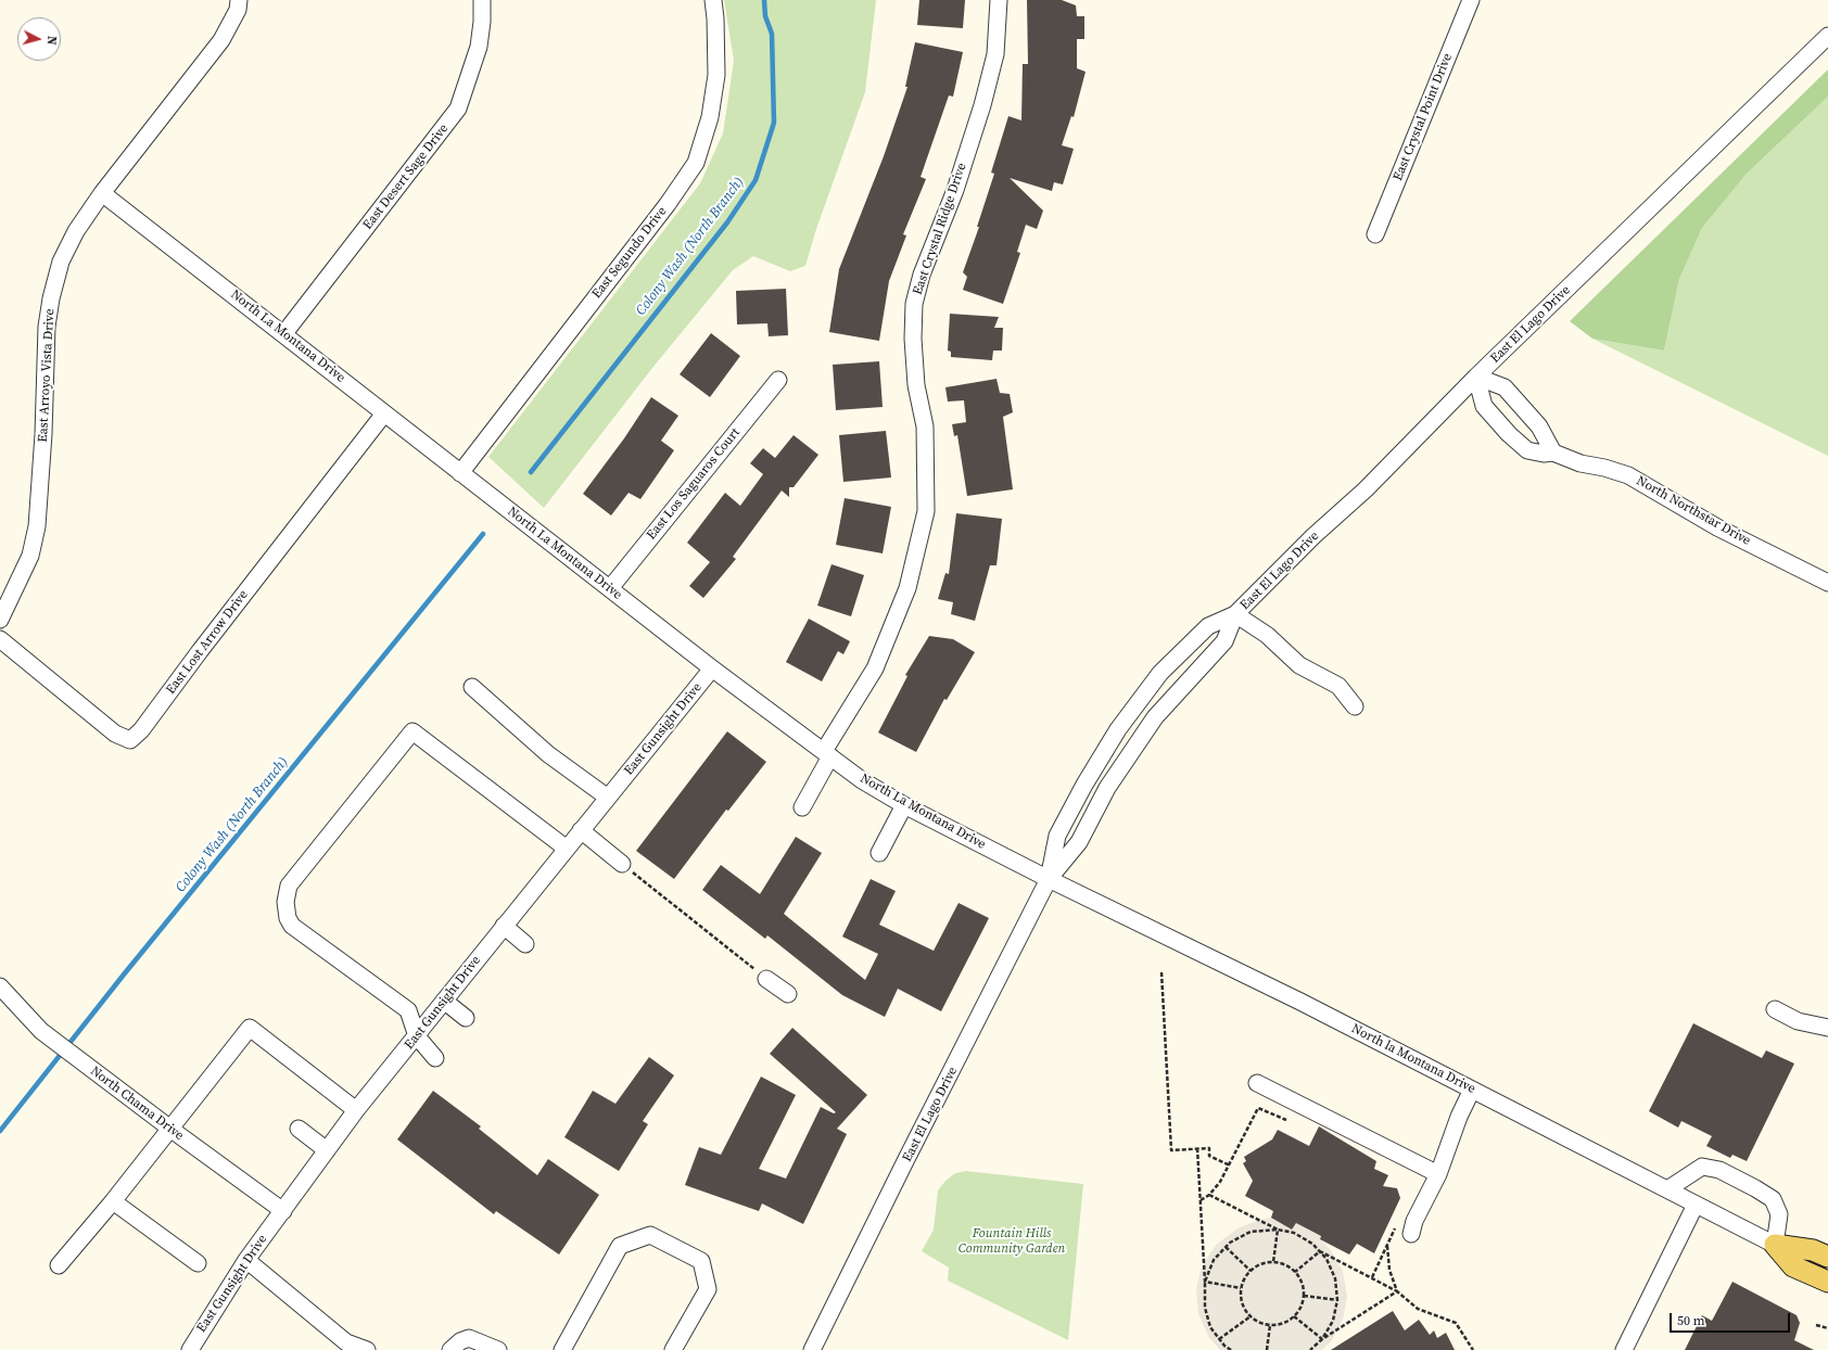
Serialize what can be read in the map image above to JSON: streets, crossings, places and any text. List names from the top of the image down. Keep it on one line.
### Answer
{"streets":{"street":["East Crystal Point Drive","East Desert Sage Drive","East Crystal Ridge Drive","East Segundo Drive","East El Lago Drive","North La Montana Drive","East Arroyo Vista Drive","East Los Saguaros Court","North Northstar Drive","East Lost Arrow Drive","East Gunsight Drive","North la Montana Drive","North Chama Drive"]},"crossings":[["East Desert Sage Drive","North La Montana Drive"],["East Crystal Ridge Drive","North La Montana Drive"],["East Segundo Drive","North La Montana Drive"],["East El Lago Drive","North La Montana Drive"],["East El Lago Drive","North Northstar Drive"],["East El Lago Drive","North la Montana Drive"],["North La Montana Drive","East Arroyo Vista Drive"],["North La Montana Drive","East Los Saguaros Court"],["North La Montana Drive","East Lost Arrow Drive"],["North La Montana Drive","East Gunsight Drive"],["North La Montana Drive","North la Montana Drive"],["East Gunsight Drive","North Chama Drive"]],"water":["Colony Wash (North Branch)"],"parks":["Fountain Hills Community Garden"],"scale_bar":"50 m","north":"right"}
